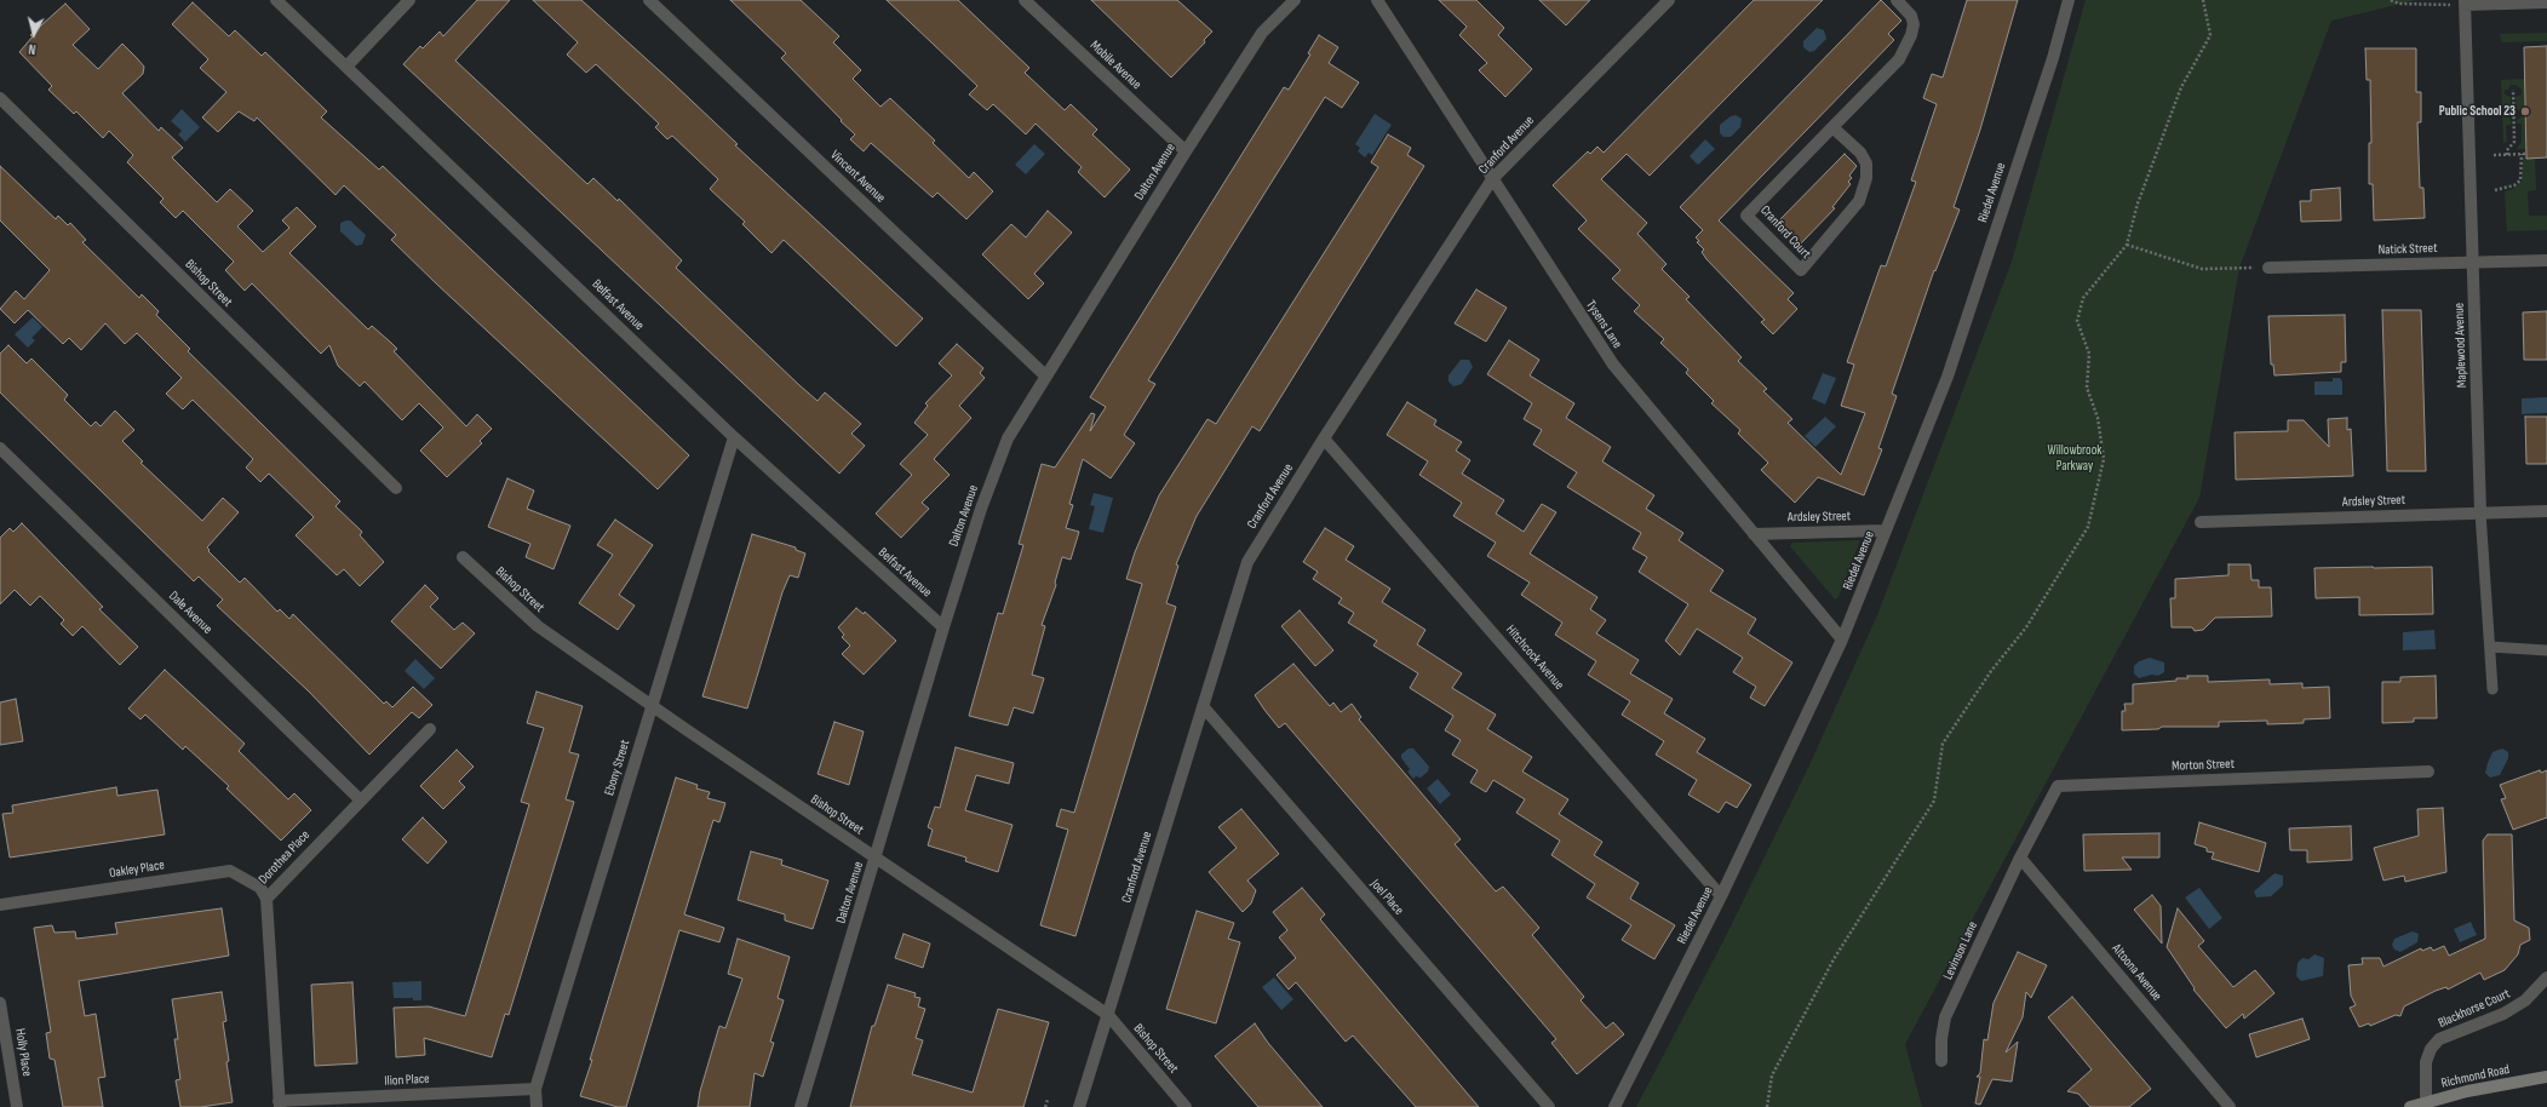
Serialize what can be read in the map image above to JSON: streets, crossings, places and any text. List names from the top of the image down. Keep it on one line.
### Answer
{"streets":{"street":["Mobile Avenue","Cranford Avenue","Dalton Avenue","Vincent Avenue","Riedel Avenue","Cranford Court","Natick Street","Bishop Street","Belfast Avenue","Tysens Lane","Maplewood Avenue","Ardsley Street","Dale Avenue","Hitchcock Avenue","Morton Street","Ebony Street","Dorothea Place","Oakley Place","Joel Place","Levinson Lane","Altoona Avenue","Blackhorse Court","Holly Place","Richmond Road","Ilion Place"]},"crossings":[["Mobile Avenue","Dalton Avenue"],["Cranford Avenue","Bishop Street"],["Cranford Avenue","Tysens Lane"],["Cranford Avenue","Hitchcock Avenue"],["Cranford Avenue","Joel Place"],["Dalton Avenue","Vincent Avenue"],["Dalton Avenue","Bishop Street"],["Dalton Avenue","Belfast Avenue"],["Riedel Avenue","Tysens Lane"],["Riedel Avenue","Ardsley Street"],["Riedel Avenue","Hitchcock Avenue"],["Natick Street","Maplewood Avenue"],["Bishop Street","Ebony Street"],["Belfast Avenue","Ebony Street"],["Tysens Lane","Ardsley Street"],["Maplewood Avenue","Ardsley Street"],["Dale Avenue","Dorothea Place"],["Morton Street","Levinson Lane"],["Morton Street","Altoona Avenue"],["Ebony Street","Ilion Place"],["Dorothea Place","Oakley Place"],["Dorothea Place","Ilion Place"],["Levinson Lane","Altoona Avenue"],["Blackhorse Court","Richmond Road"]],"parks":["Willowbrook Parkway"],"places":["Public School 23"],"north":"bottom"}
